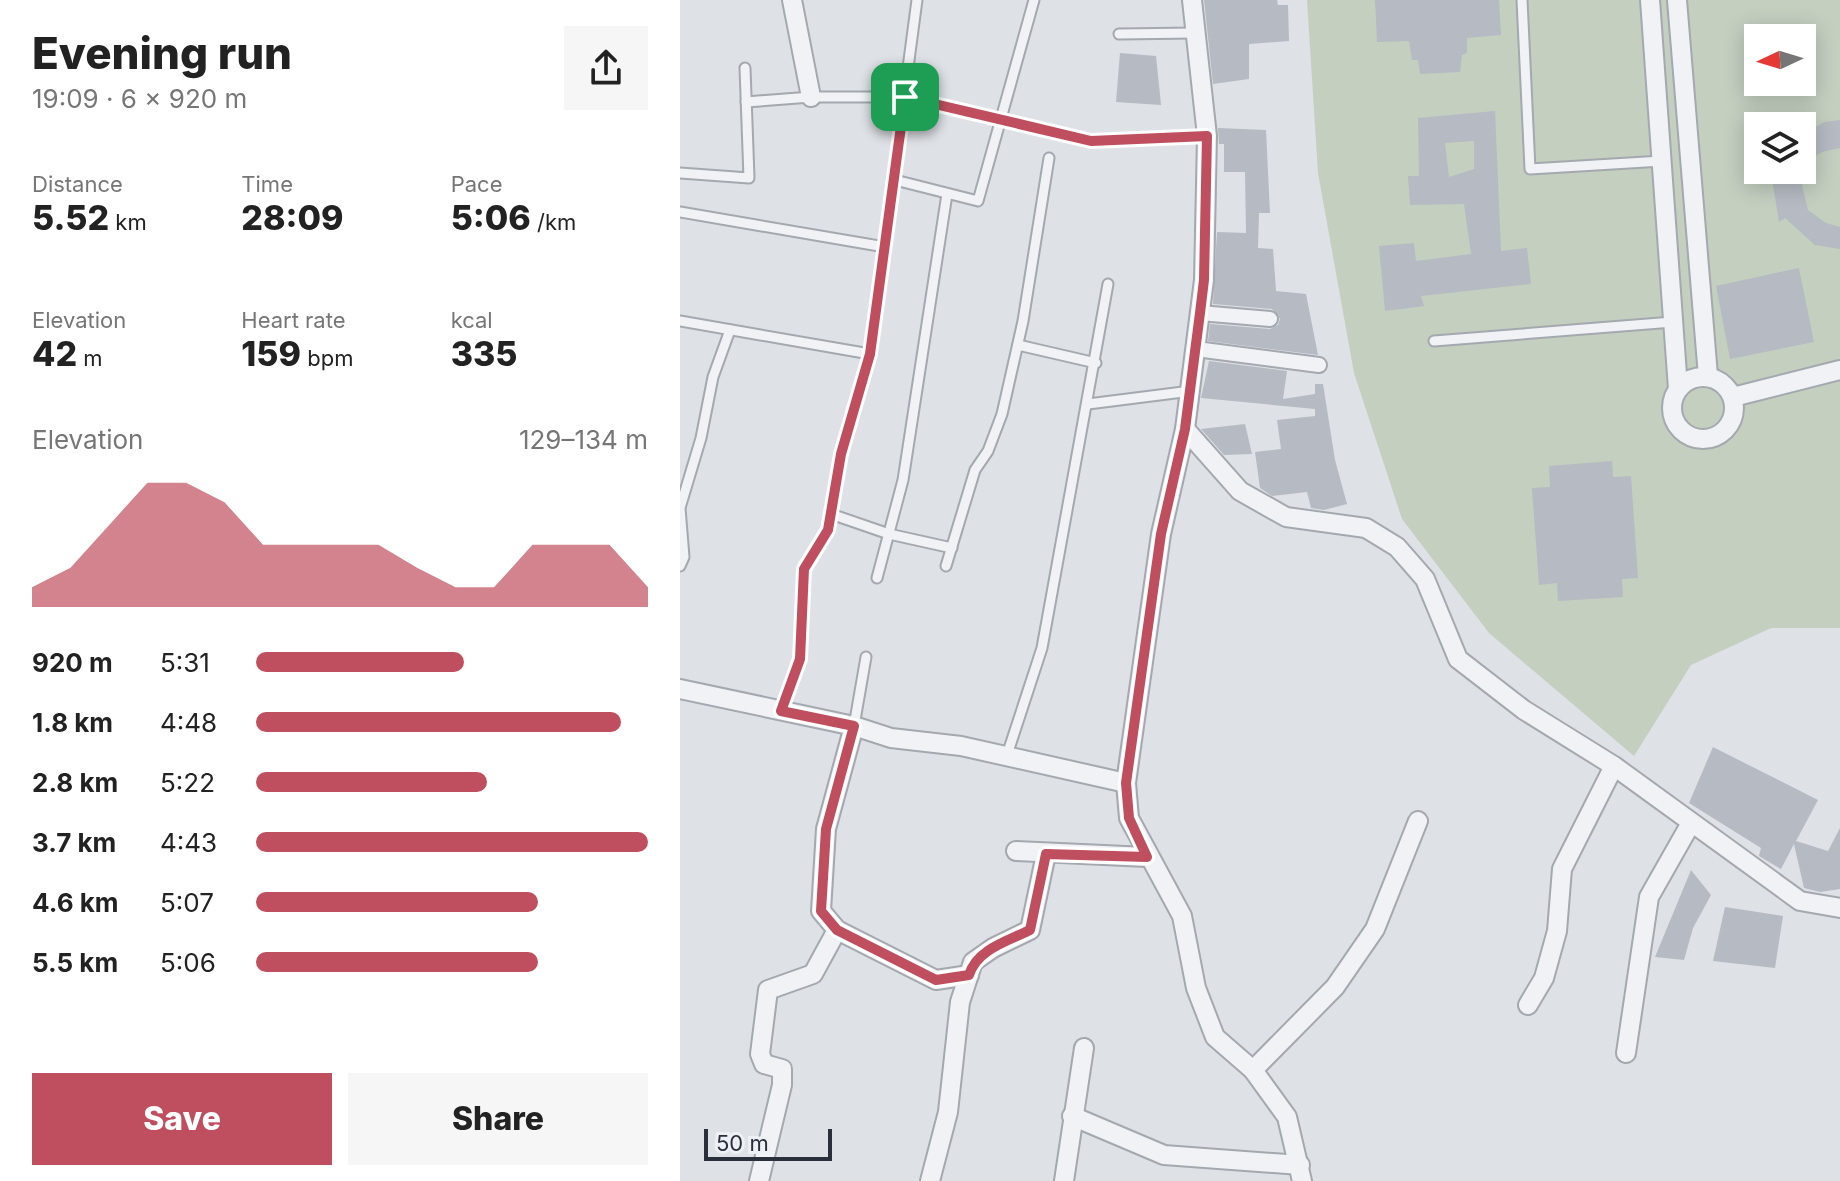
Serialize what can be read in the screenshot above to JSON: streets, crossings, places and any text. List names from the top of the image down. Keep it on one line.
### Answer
{"scale_bar":"50 m","north":"left","page":{"heading":["Evening run","19:09 · 6 × 920 m"],"stats":[["Distance","5.52 km"],["Time","28:09"],["Pace","5:06 /km"],["Elevation","42 m"],["Heart rate","159 bpm"],["kcal","335"]],"chart":["Elevation","129–134 m"],"list":[{"name":"920 m","note":"5:31"},{"name":"1.8 km","note":"4:48"},{"name":"2.8 km","note":"5:22"},{"name":"3.7 km","note":"4:43"},{"name":"4.6 km","note":"5:07"},{"name":"5.5 km","note":"5:06"}],"buttons":["Save","Share"],"scale":"50 m"}}
